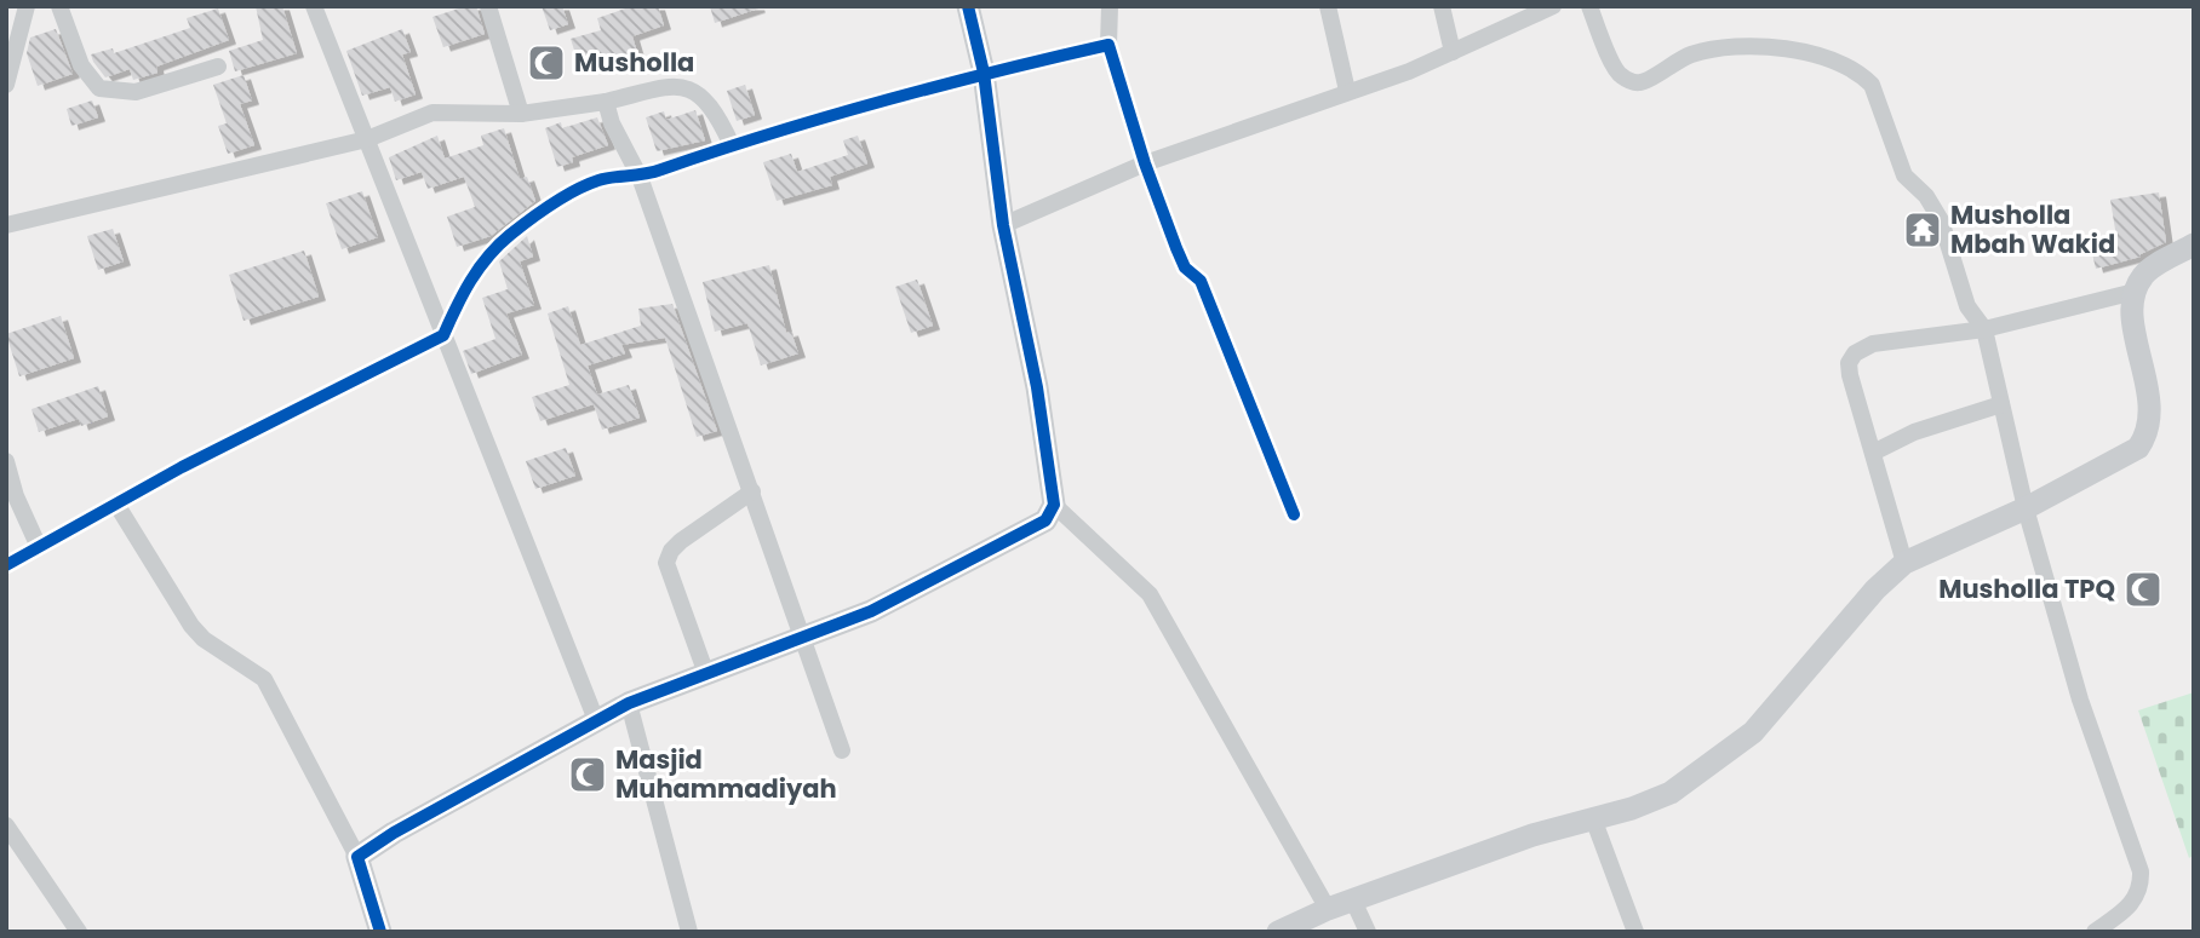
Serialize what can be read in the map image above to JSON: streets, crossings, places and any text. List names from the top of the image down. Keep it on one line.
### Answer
{"places":{"mosque":["Musholla","Musholla TPQ","Masjid Muhammadiyah"],"temple":["Musholla Mbah Wakid"]}}
